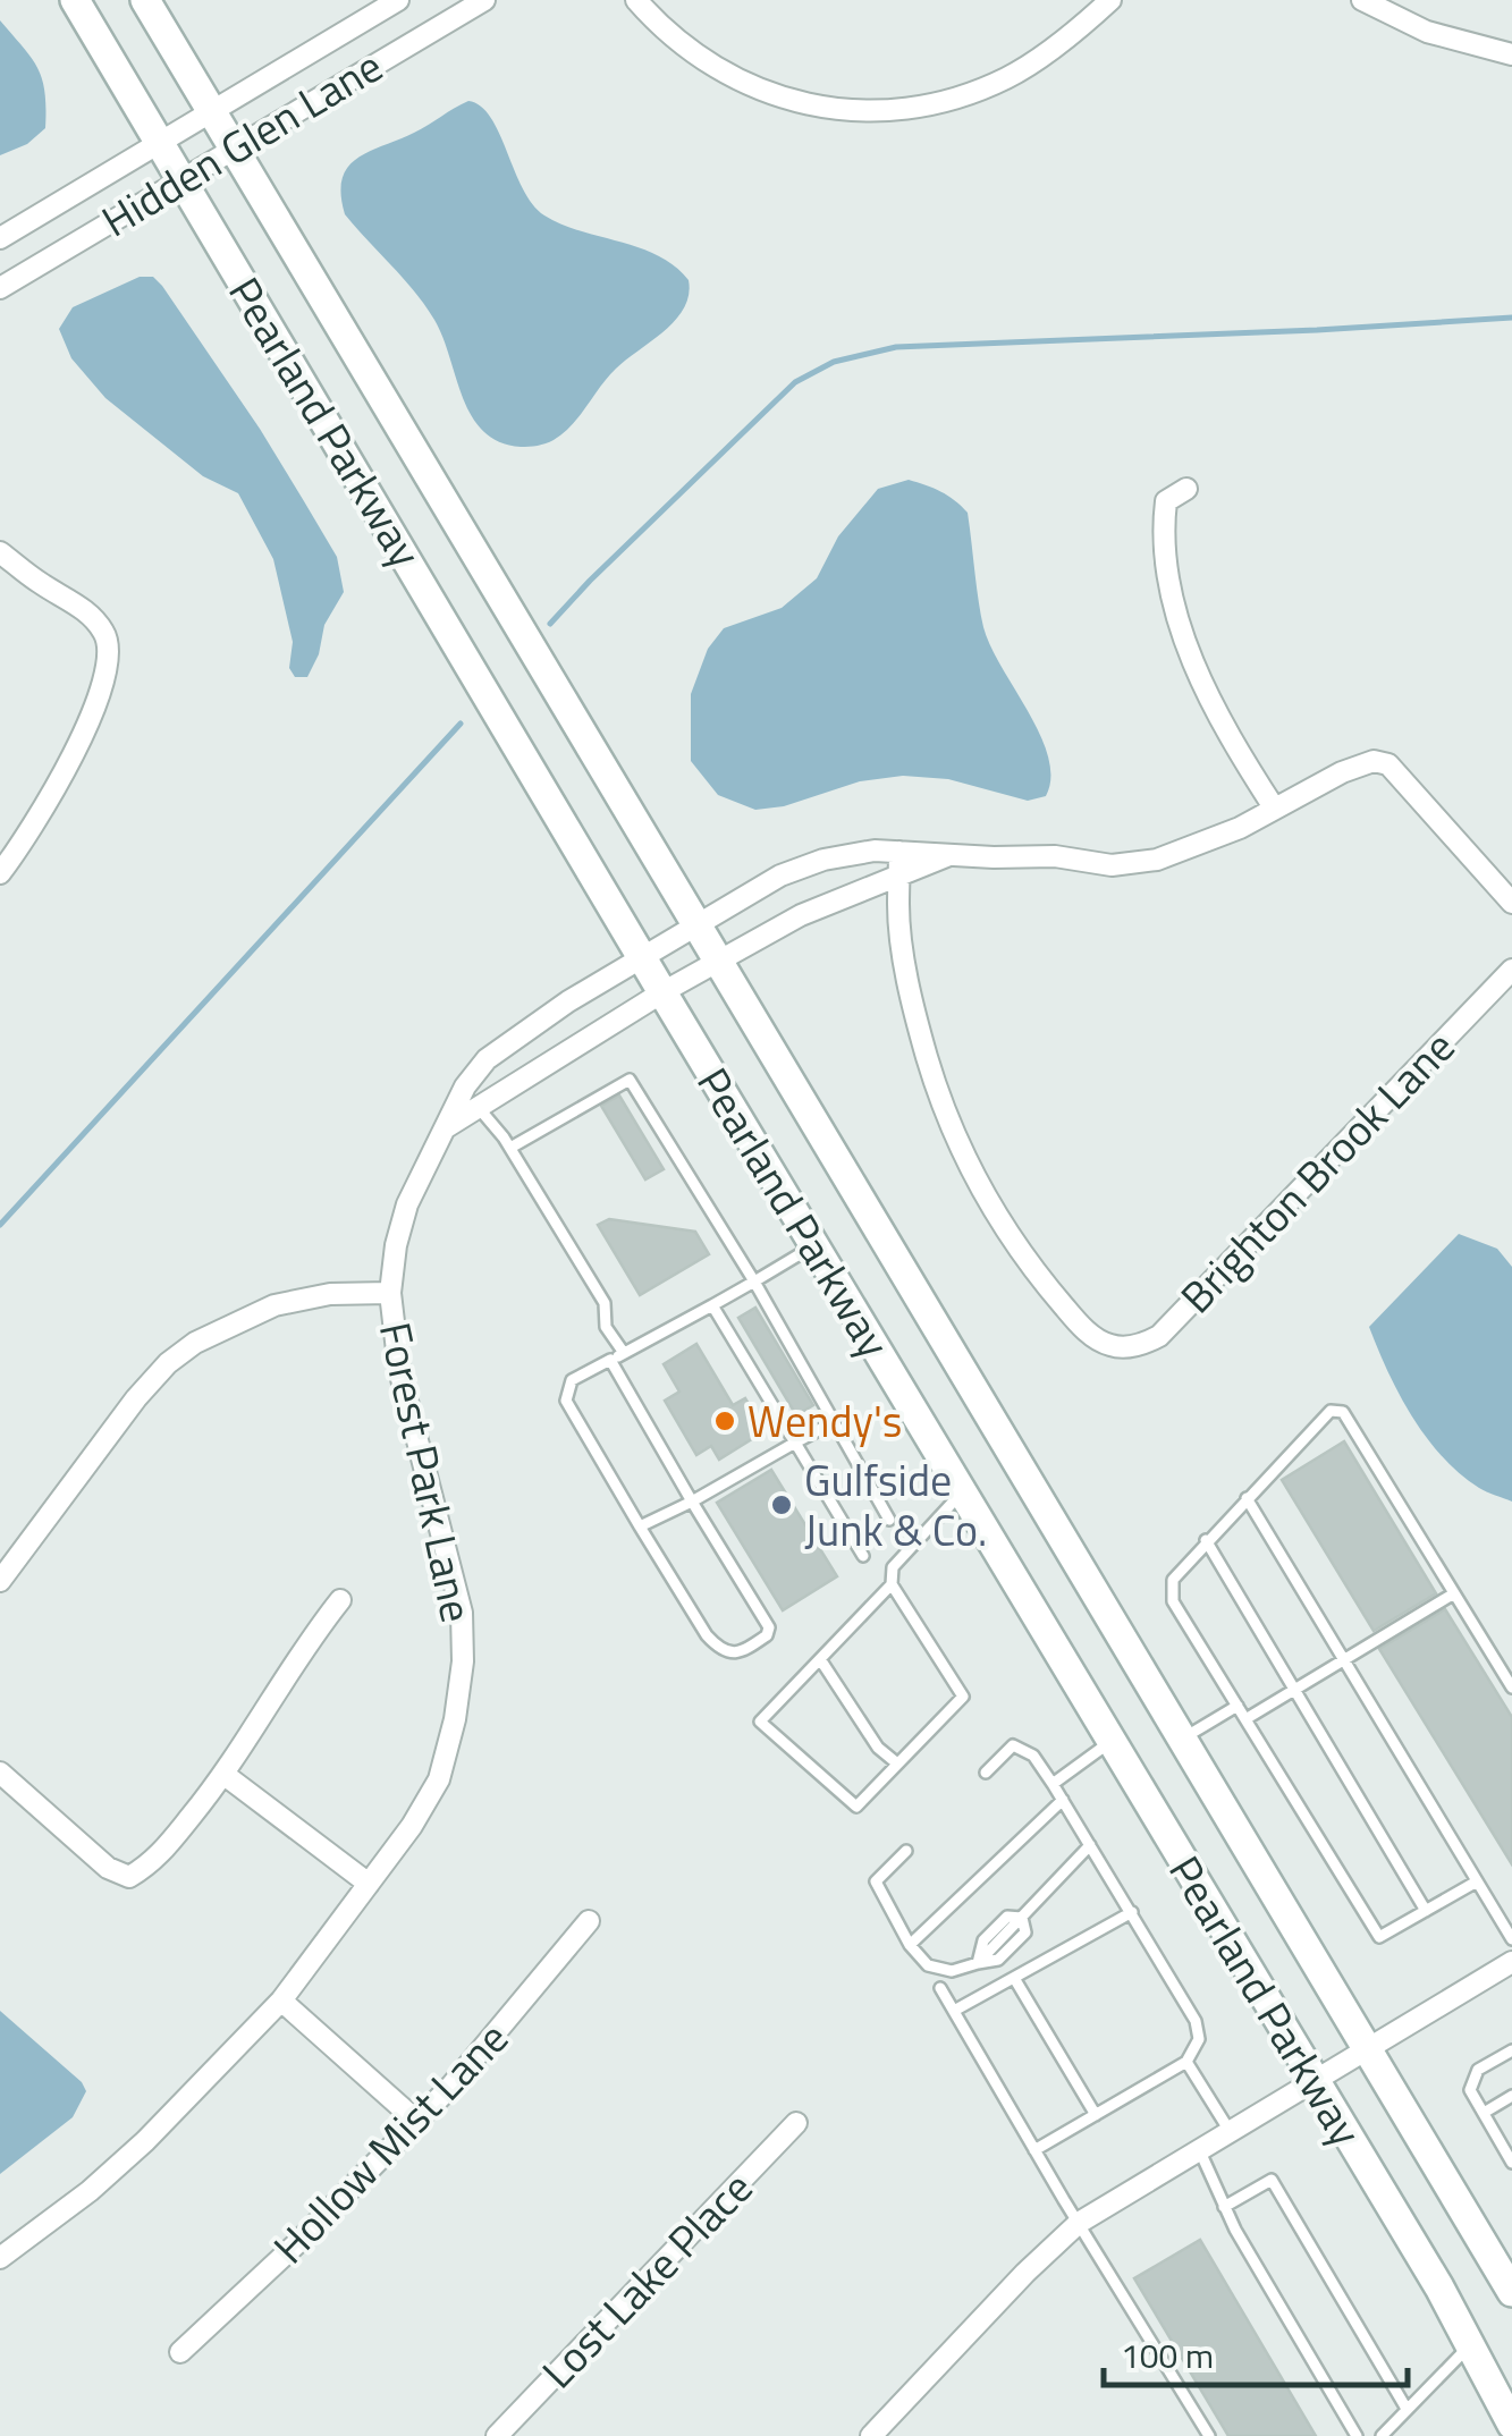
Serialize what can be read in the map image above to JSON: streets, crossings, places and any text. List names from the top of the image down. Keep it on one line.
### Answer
{"streets":{"main road":["Pearland Parkway"],"street":["Hidden Glen Lane","Brighton Brook Lane","Forest Park Lane","Hollow Mist Lane","Lost Lake Place"]},"crossings":[["Hidden Glen Lane","Pearland Parkway"],["Pearland Parkway","Forest Park Lane"]],"places":["Wendy's","Gulfside Junk & Co."],"scale_bar":"100 m"}
